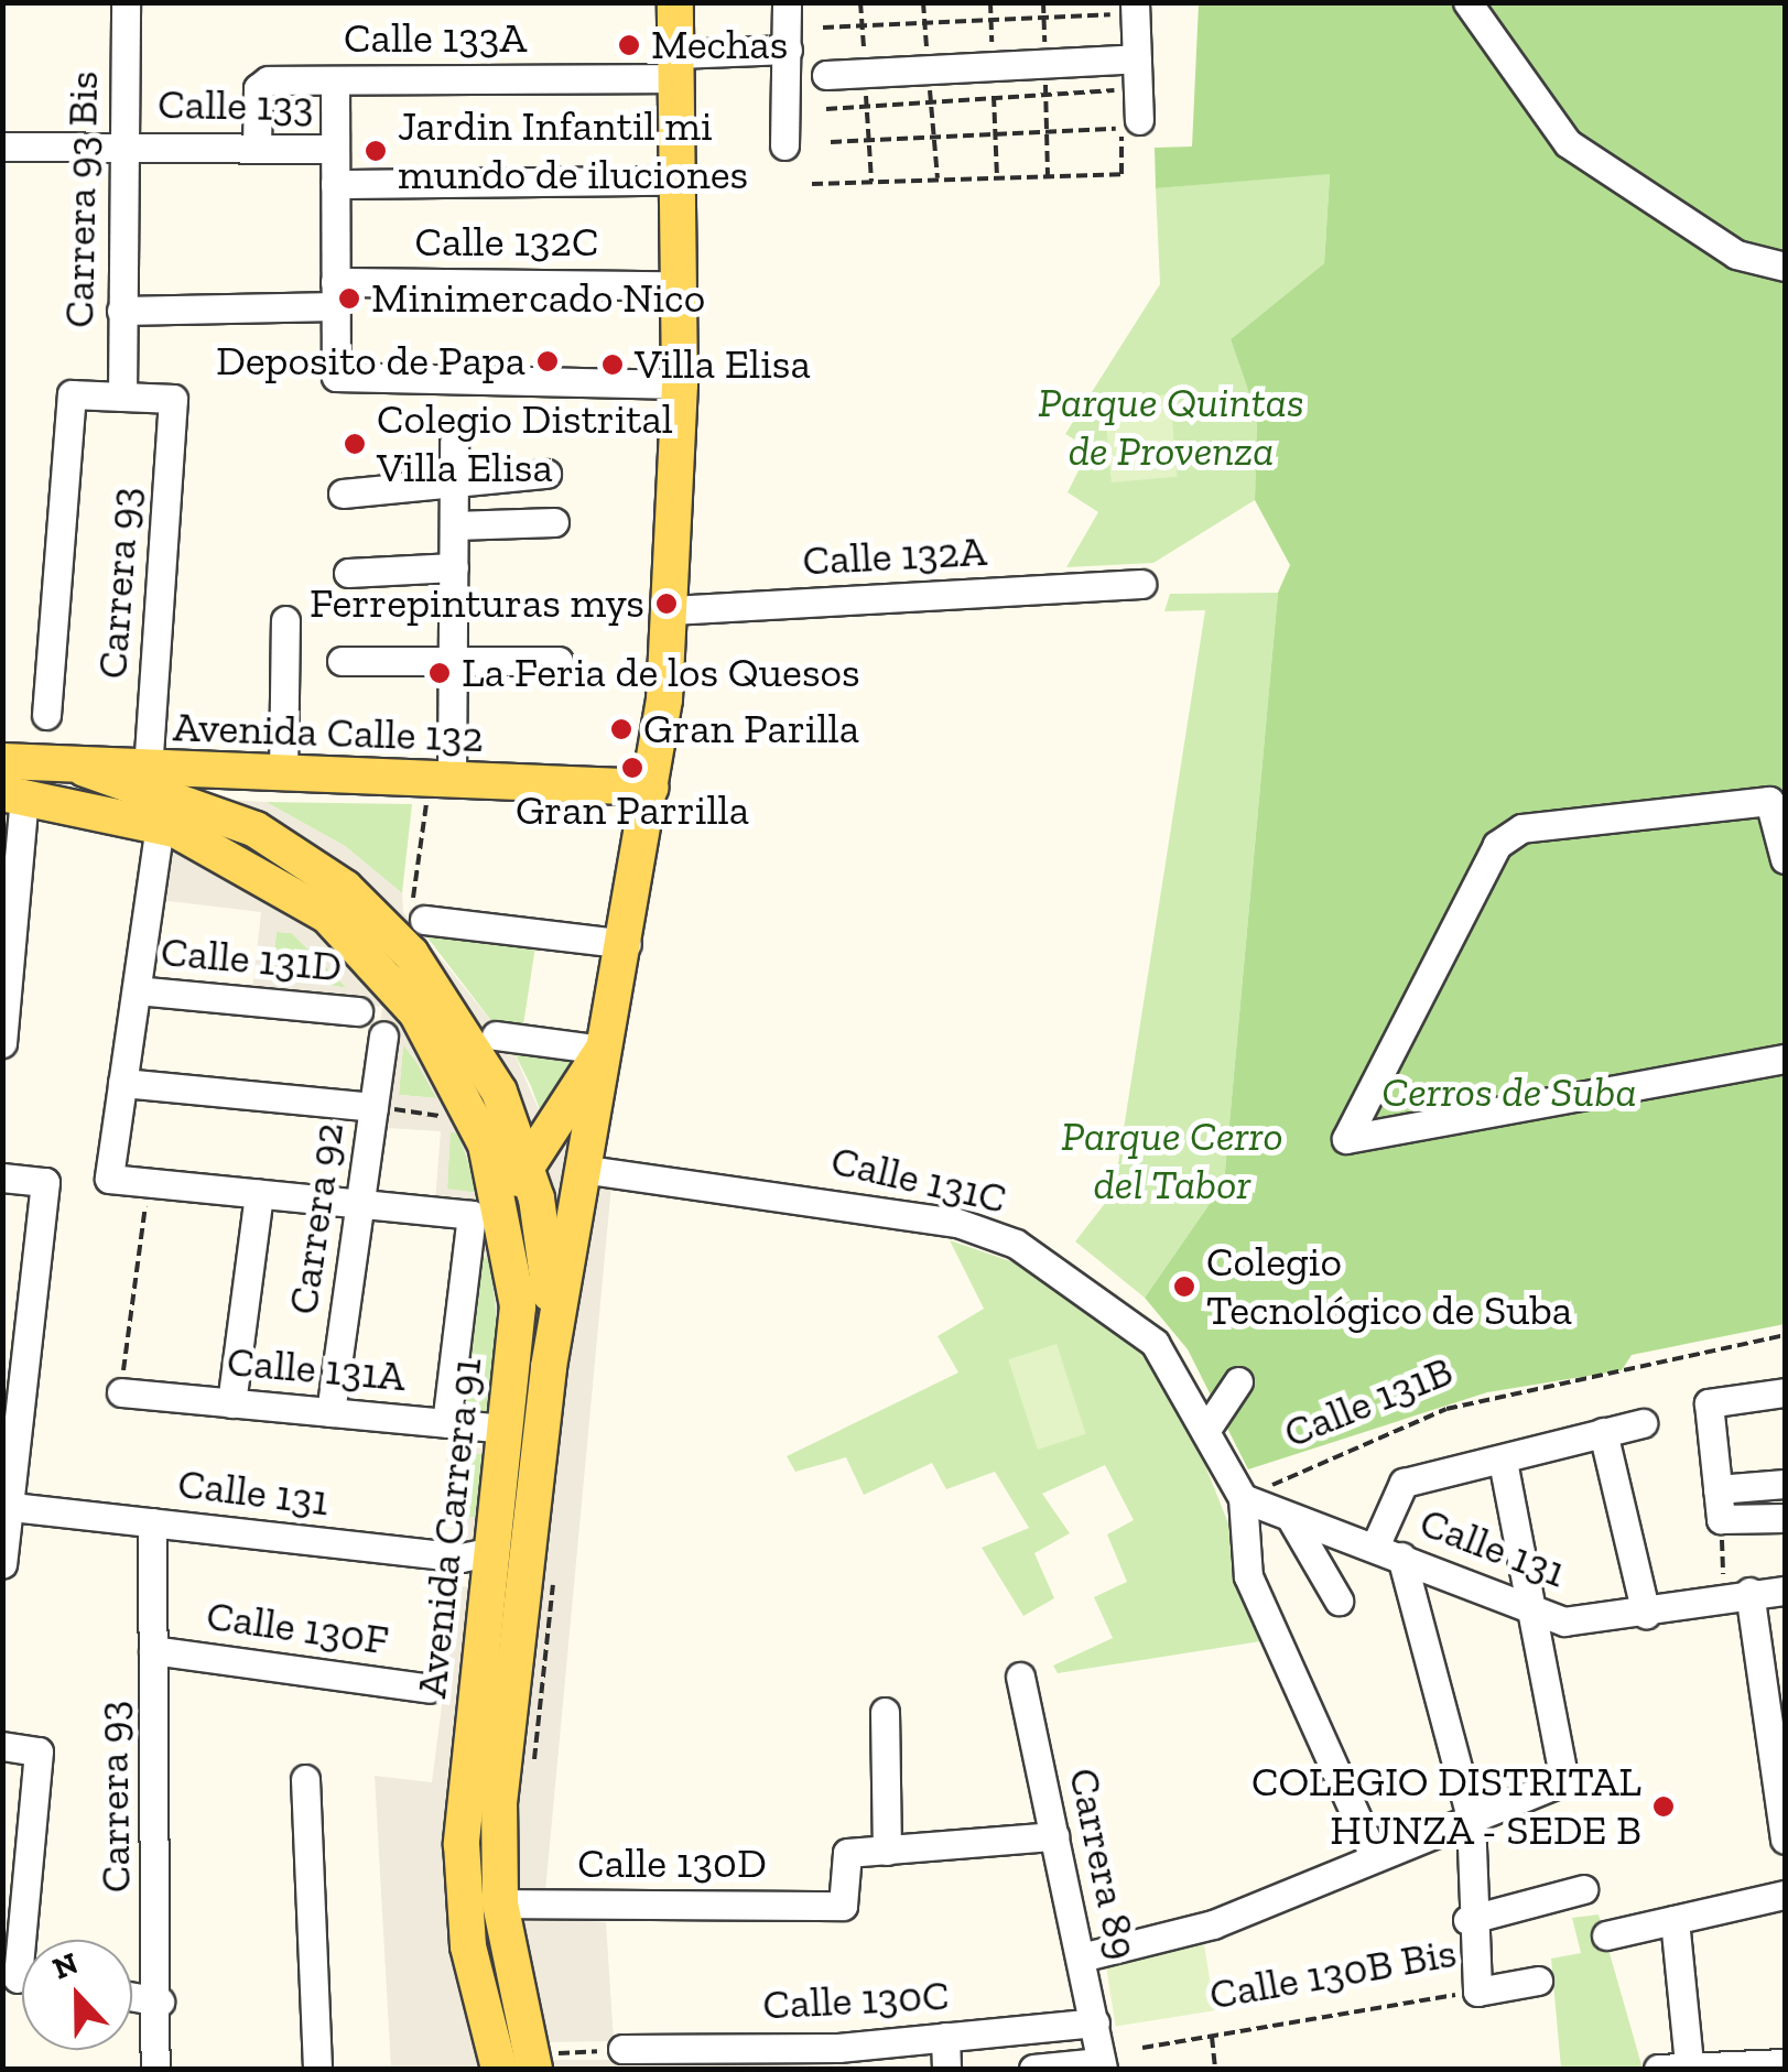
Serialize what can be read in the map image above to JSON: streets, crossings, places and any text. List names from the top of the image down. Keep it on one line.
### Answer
{"streets":{"main road":["Avenida Calle 132","Avenida Carrera 91"],"street":["Calle 133A","Calle 133","Carrera 93 Bis","Calle 132C","Calle 132A","Carrera 93","Calle 131D","Calle 131C","Carrera 92","Calle 131A","Calle 131","Calle 130F","Calle 130D","Carrera 89","Calle 130B Bis","Calle 130C"],"path":["Calle 131B"]},"crossings":[["Calle 133A","Calle 133"],["Calle 133A","Avenida Carrera 91"],["Calle 133","Carrera 93 Bis"],["Calle 133","Avenida Carrera 91"],["Carrera 93 Bis","Calle 132C"],["Carrera 93 Bis","Carrera 93"],["Calle 132C","Avenida Carrera 91"],["Calle 132A","Avenida Carrera 91"],["Carrera 93","Avenida Calle 132"],["Carrera 93","Calle 131"],["Carrera 93","Calle 130F"],["Avenida Calle 132","Avenida Carrera 91"],["Calle 131C","Calle 131B"],["Calle 131C","Calle 131"],["Calle 131C","Avenida Carrera 91"],["Carrera 92","Calle 131A"],["Calle 131A","Avenida Carrera 91"],["Calle 131B","Calle 131"],["Calle 131","Avenida Carrera 91"],["Avenida Carrera 91","Calle 130D"],["Carrera 89","Calle 130C"]],"parks":["Parque Quintas de Provenza","Cerros de Suba","Parque Cerro del Tabor"],"places":["Mechas","Jardin Infantil mi mundo de iluciones","Minimercado Nico","Deposito de Papa","Villa Elisa","Colegio Distrital Villa Elisa","Ferrepinturas mys","La Feria de los Quesos","Gran Parilla","Gran Parrilla","Colegio Tecnológico de Suba","COLEGIO DISTRITAL HUNZA - SEDE B"],"north":"top"}
